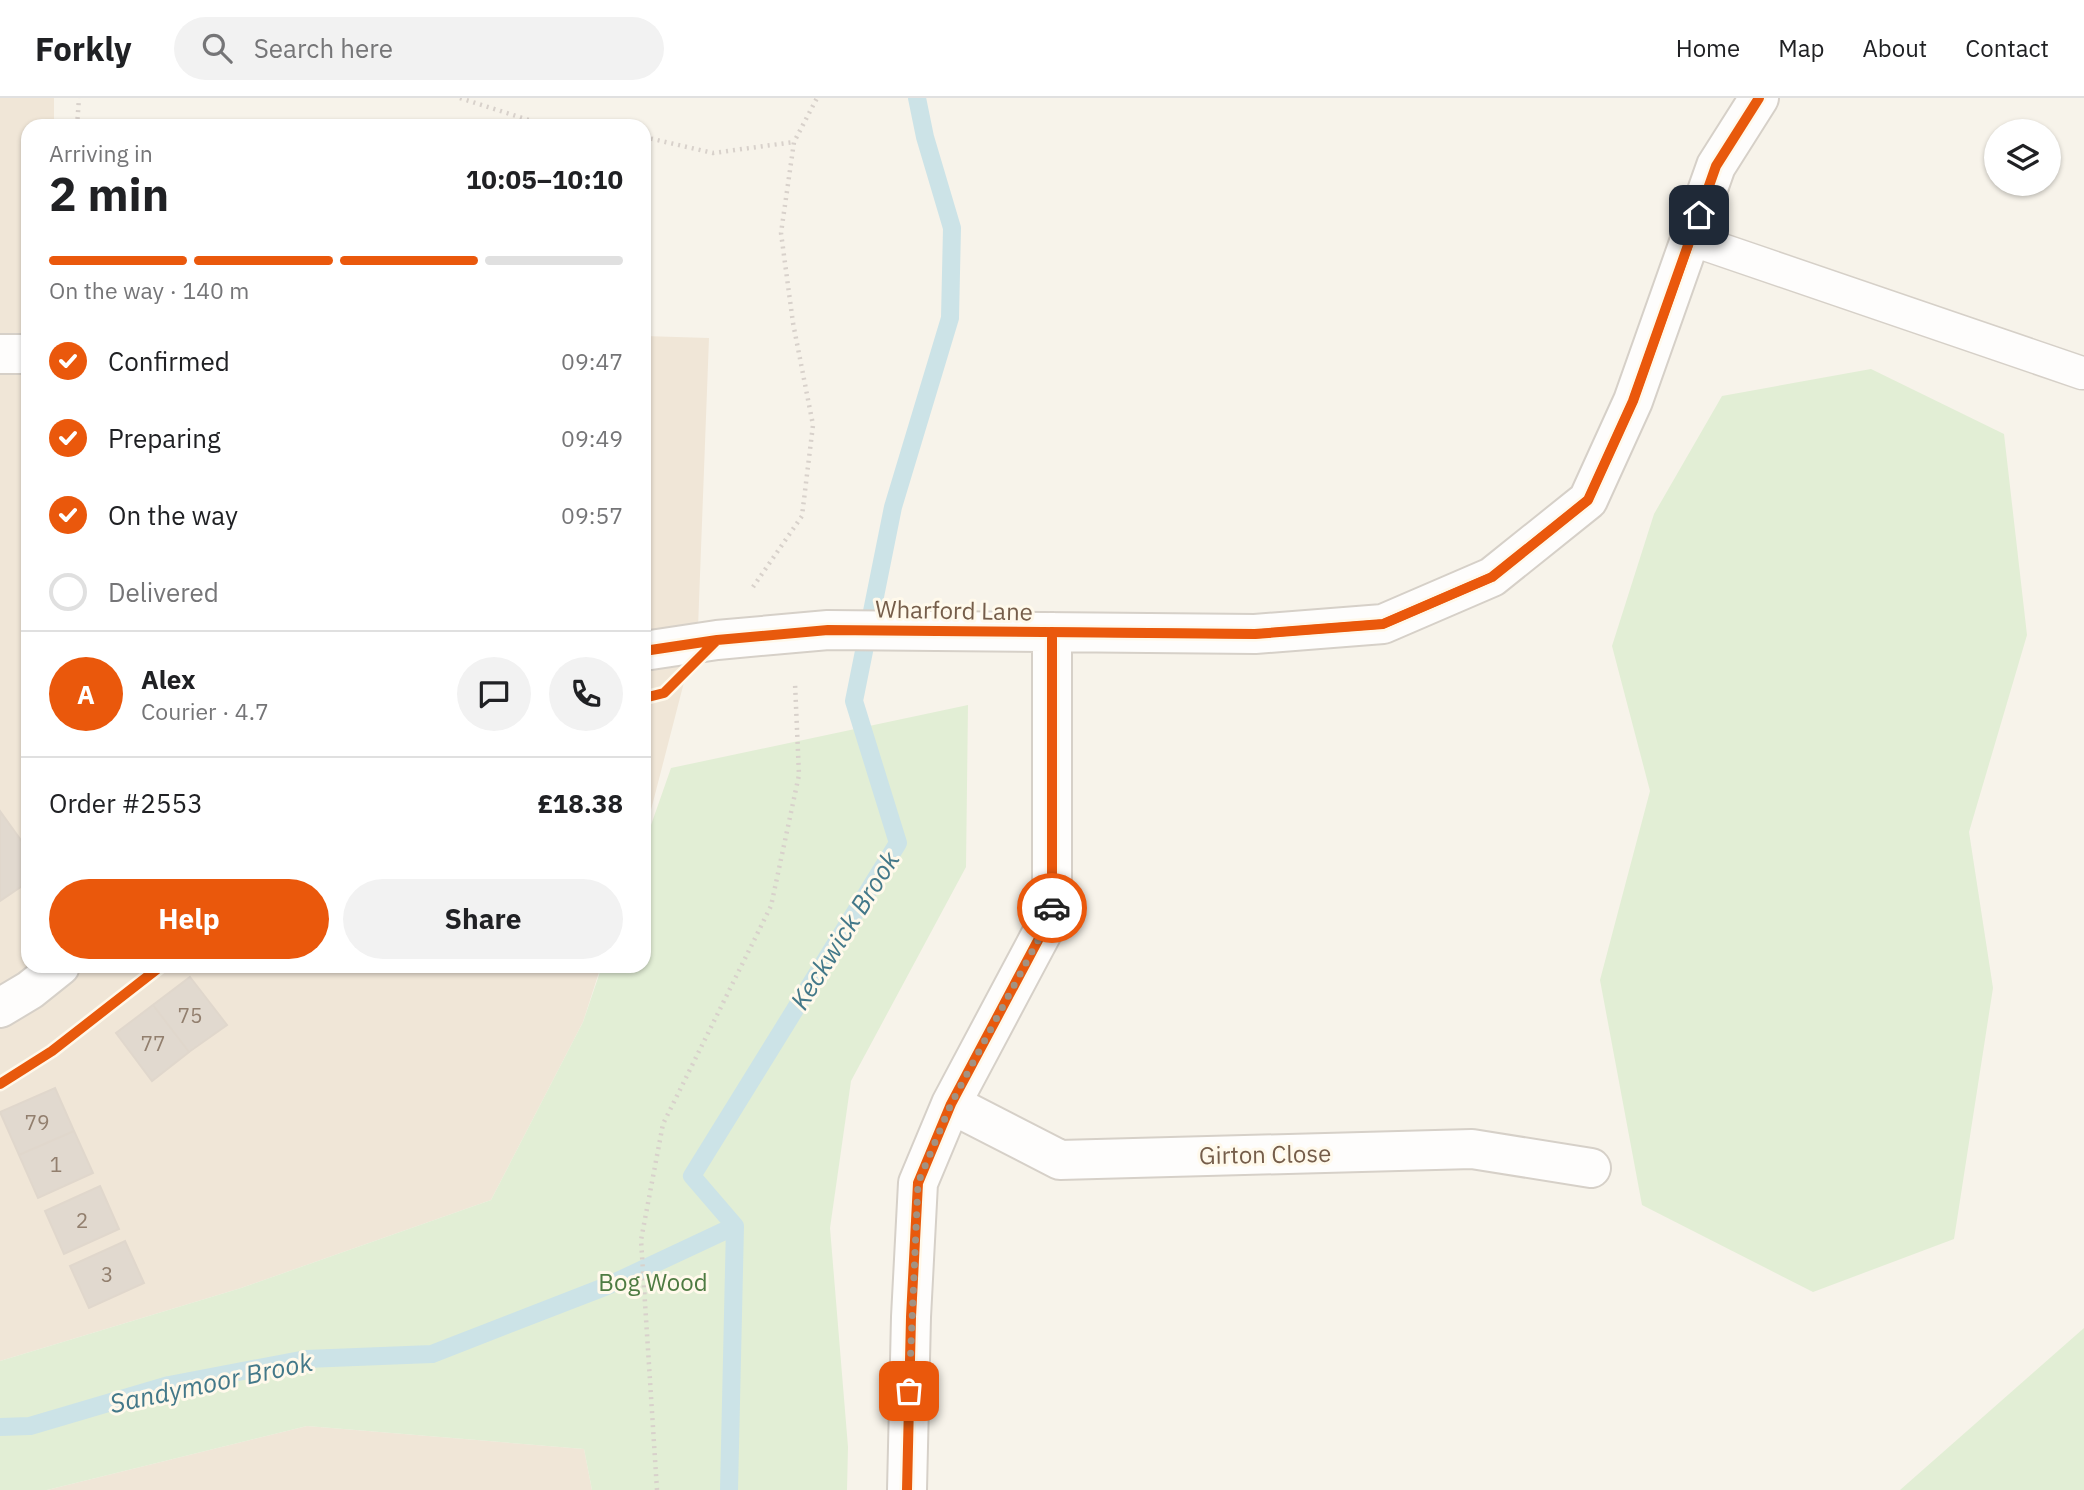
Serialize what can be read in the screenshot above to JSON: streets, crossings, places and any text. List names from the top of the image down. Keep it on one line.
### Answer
{"streets":{"street":["Wharford Lane","Girton Close"]},"water":["Keckwick Brook","Sandymoor Brook"],"parks":["Bog Wood"],"house_numbers":["75","77","79","1","2","3"],"page":{"header":"Forkly","search":"Search here","nav":["Home","Map","About","Contact"],"heading":["2 min","Arriving in","10:05–10:10"],"panel":["Alex","Courier · 4.7","Order #2553","£18.38"],"bar":"On the way · 140 m","list":[["Confirmed","09:47"],["Preparing","09:49"],["On the way","09:57"],"Delivered"],"round":"A","buttons":["Help","Share"]}}
